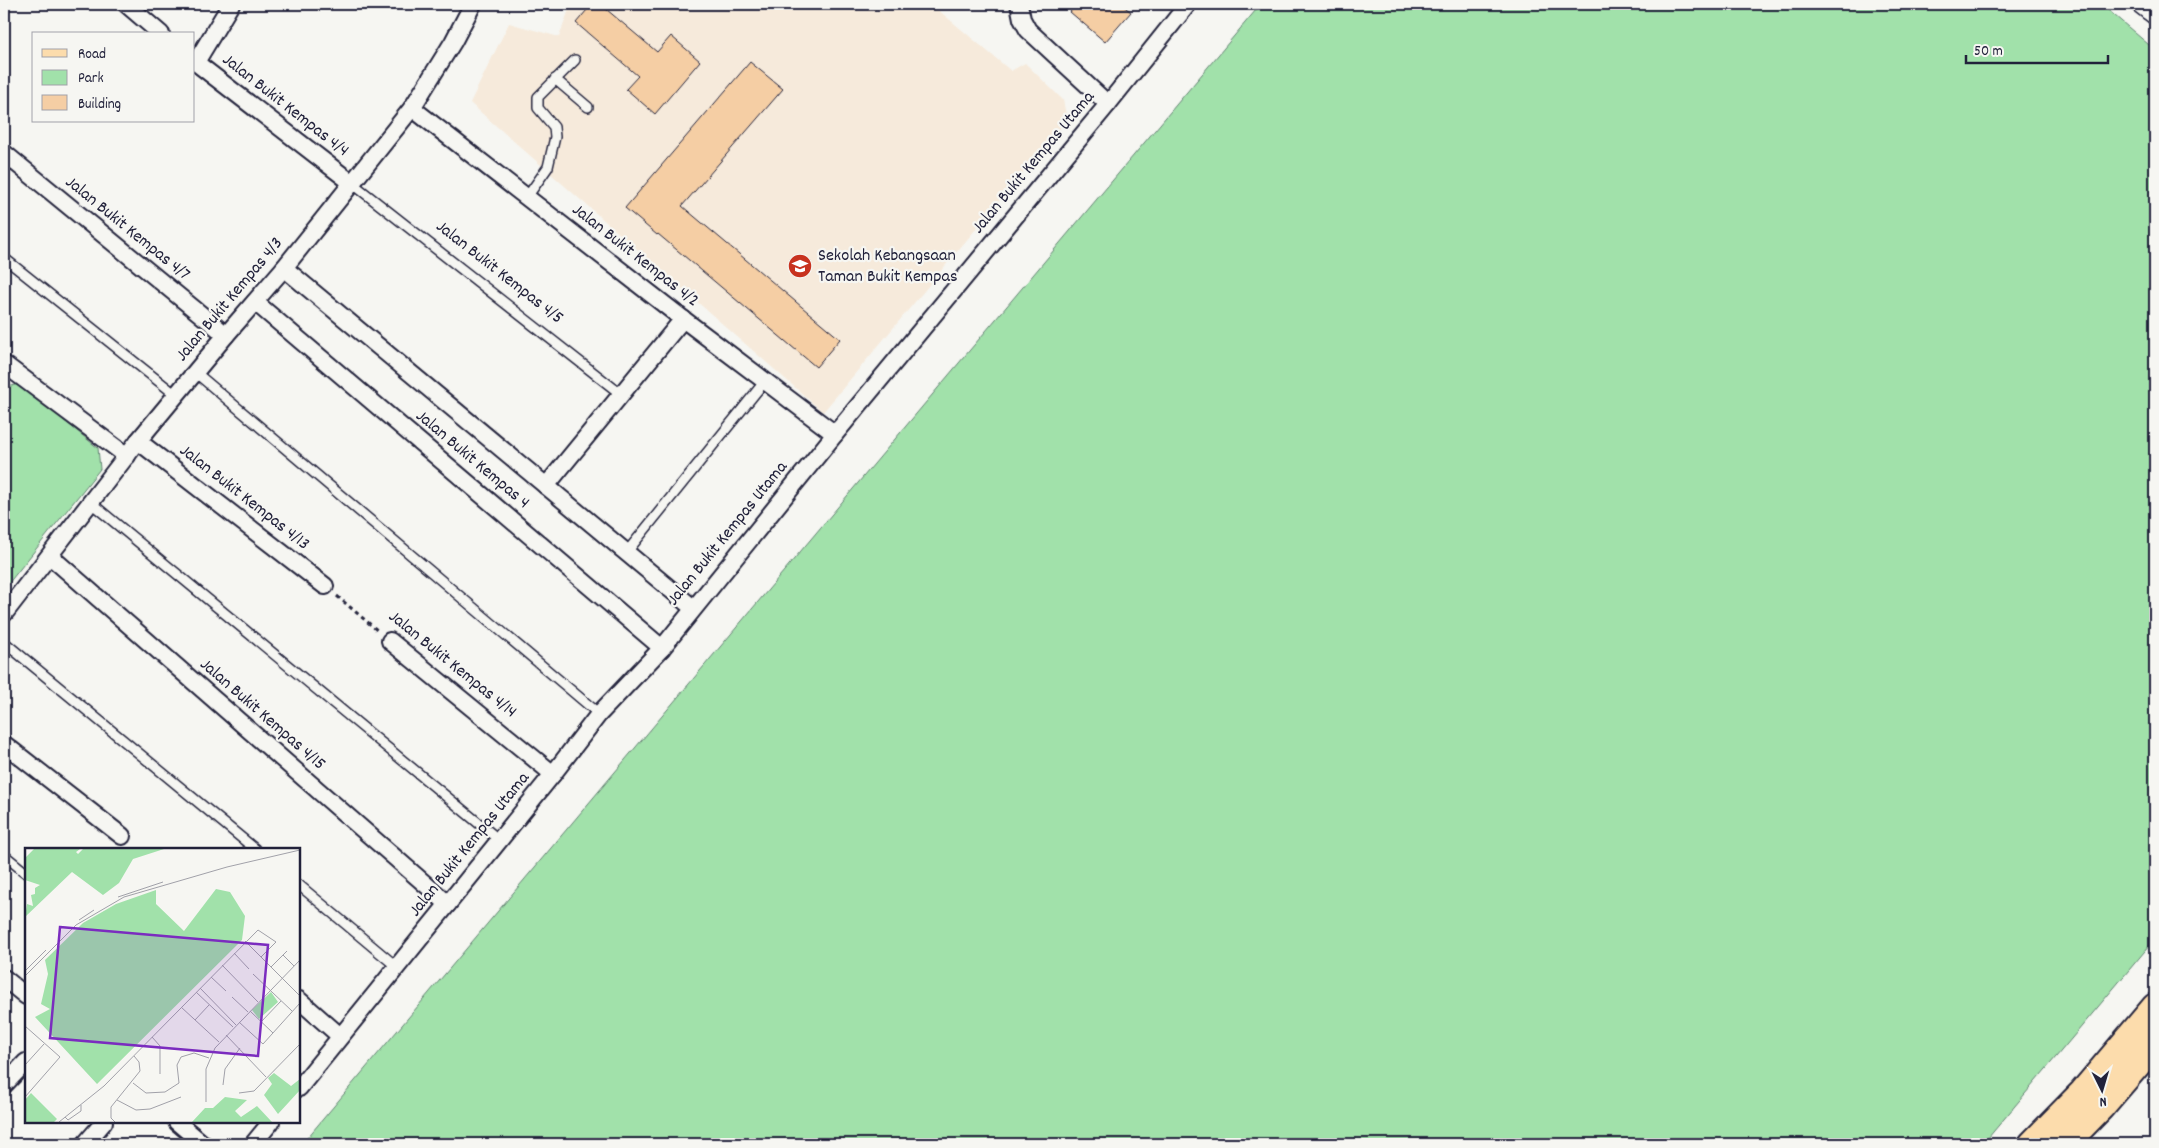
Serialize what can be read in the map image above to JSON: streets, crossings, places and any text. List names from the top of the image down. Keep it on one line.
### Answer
{"streets":{"street":["Jalan Bukit Kempas 4/4","Jalan Bukit Kempas Utama","Jalan Bukit Kempas 4/7","Jalan Bukit Kempas 4/2","Jalan Bukit Kempas 4/3","Jalan Bukit Kempas 4","Jalan Bukit Kempas 4/13","Jalan Bukit Kempas 4/14","Jalan Bukit Kempas 4/15"],"lane":["Jalan Bukit Kempas 4/5"]},"crossings":[["Jalan Bukit Kempas 4/4","Jalan Bukit Kempas 4/5"],["Jalan Bukit Kempas 4/4","Jalan Bukit Kempas 4/3"],["Jalan Bukit Kempas Utama","Jalan Bukit Kempas 4/2"],["Jalan Bukit Kempas Utama","Jalan Bukit Kempas 4"],["Jalan Bukit Kempas Utama","Jalan Bukit Kempas 4/14"],["Jalan Bukit Kempas Utama","Jalan Bukit Kempas 4/15"],["Jalan Bukit Kempas 4/7","Jalan Bukit Kempas 4/3"],["Jalan Bukit Kempas 4/2","Jalan Bukit Kempas 4/3"],["Jalan Bukit Kempas 4/5","Jalan Bukit Kempas 4/3"],["Jalan Bukit Kempas 4/3","Jalan Bukit Kempas 4"],["Jalan Bukit Kempas 4/3","Jalan Bukit Kempas 4/13"],["Jalan Bukit Kempas 4/3","Jalan Bukit Kempas 4/15"],["Jalan Bukit Kempas 4/13","Jalan Bukit Kempas 4/14"]],"places":{"school or university":["Sekolah Kebangsaan Taman Bukit Kempas"]},"legend":["Road","Park","Building"],"scale_bar":"50 m","north":"bottom"}
